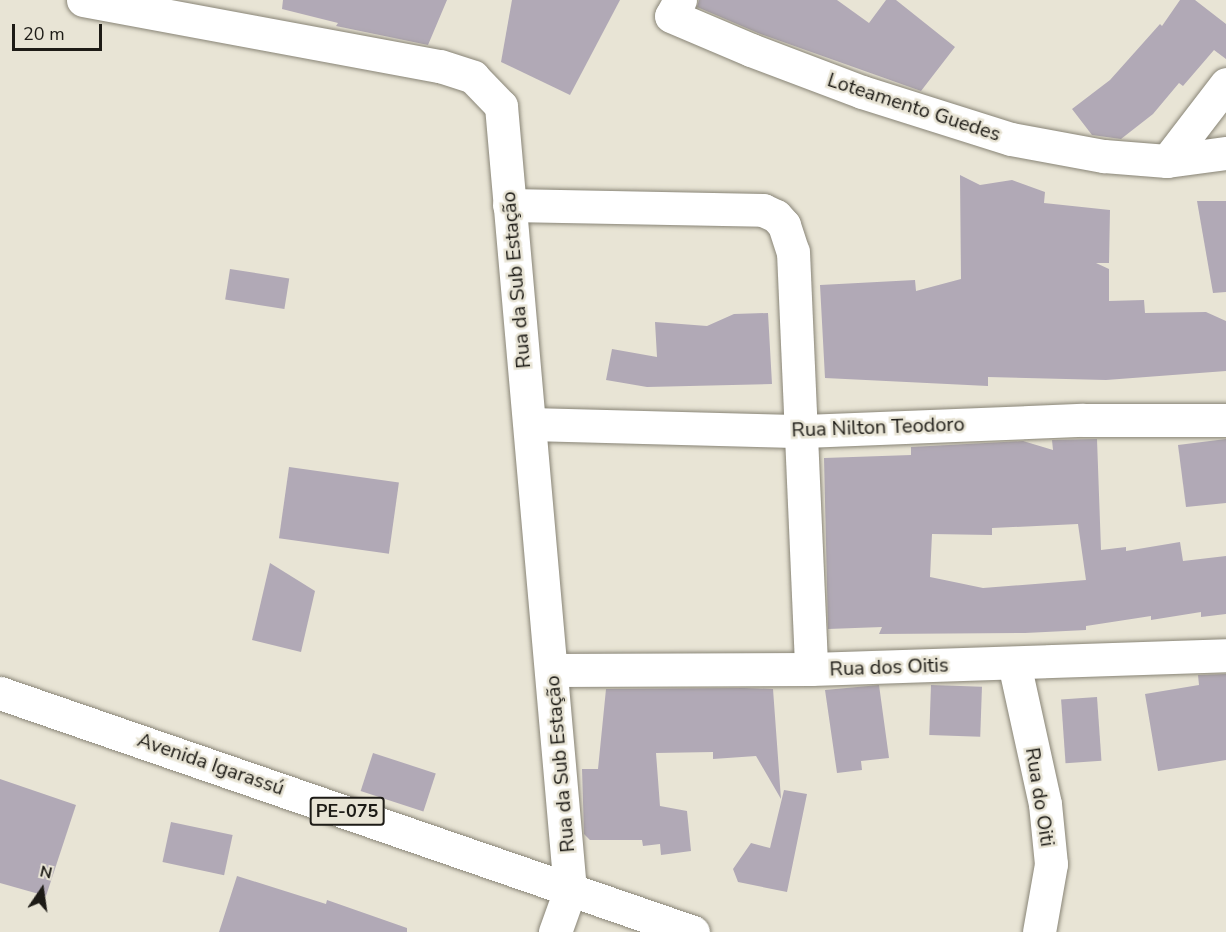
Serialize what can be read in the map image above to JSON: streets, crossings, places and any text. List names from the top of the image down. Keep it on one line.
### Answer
{"streets":{"street":["Loteamento Guedes","Rua da Sub Estação","Rua Nilton Teodoro","Rua dos Oitis","Avenida Igarassú","Rua do Oiti","PE-075"]},"crossings":[["Rua da Sub Estação","Rua Nilton Teodoro"],["Rua da Sub Estação","Rua dos Oitis"],["Rua da Sub Estação","Avenida Igarassú"],["Rua dos Oitis","Rua do Oiti"]],"scale_bar":"20 m","north":"top"}
